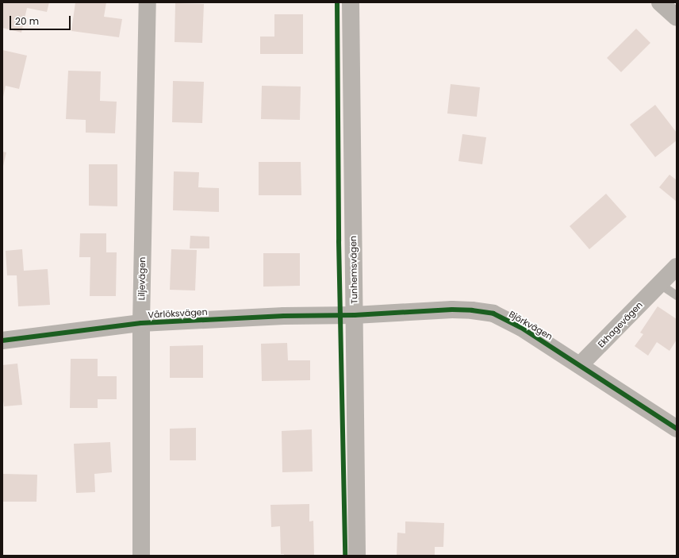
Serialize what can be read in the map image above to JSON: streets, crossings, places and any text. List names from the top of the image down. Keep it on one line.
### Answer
{"streets":{"street":["Tunhemsvägen","Liljevägen","Vårlöksvägen","Ekhagevägen","Björkvägen"]},"crossings":[["Tunhemsvägen","Vårlöksvägen"],["Tunhemsvägen","Björkvägen"],["Liljevägen","Vårlöksvägen"],["Vårlöksvägen","Björkvägen"],["Ekhagevägen","Björkvägen"]],"scale_bar":"20 m"}
